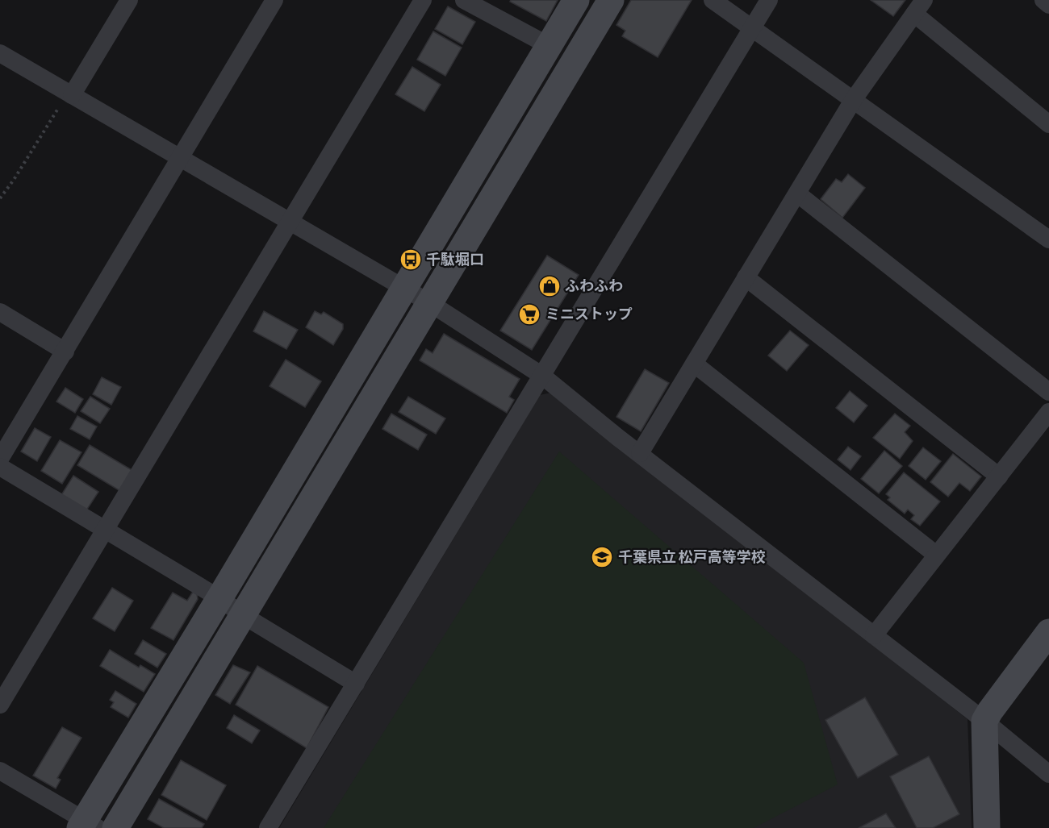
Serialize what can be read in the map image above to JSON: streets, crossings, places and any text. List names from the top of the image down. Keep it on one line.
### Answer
{"places":{"bus stop":["千駄堀口"],"shop":["ふわふわ"],"supermarket":["ミニストップ"],"school or university":["千葉県立 松戸高等学校"]}}
